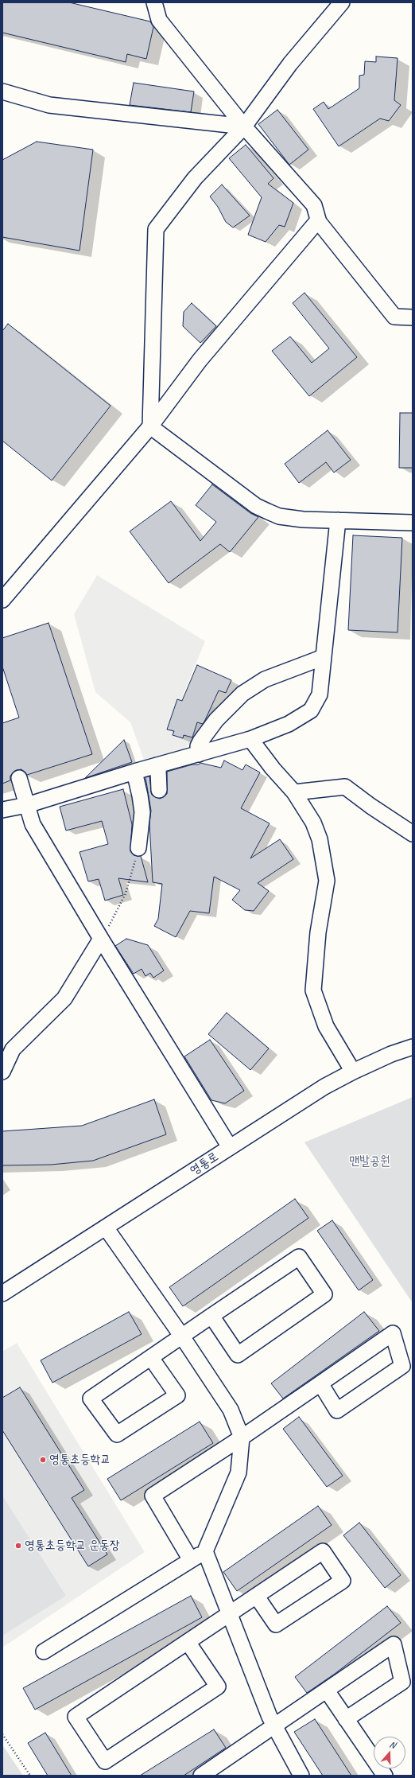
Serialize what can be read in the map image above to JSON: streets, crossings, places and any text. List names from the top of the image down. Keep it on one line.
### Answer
{"streets":{"street":["영통로"]},"parks":["맨발공원"],"places":["영통초등학교","영통초등학교 운동장"],"north":"top"}
